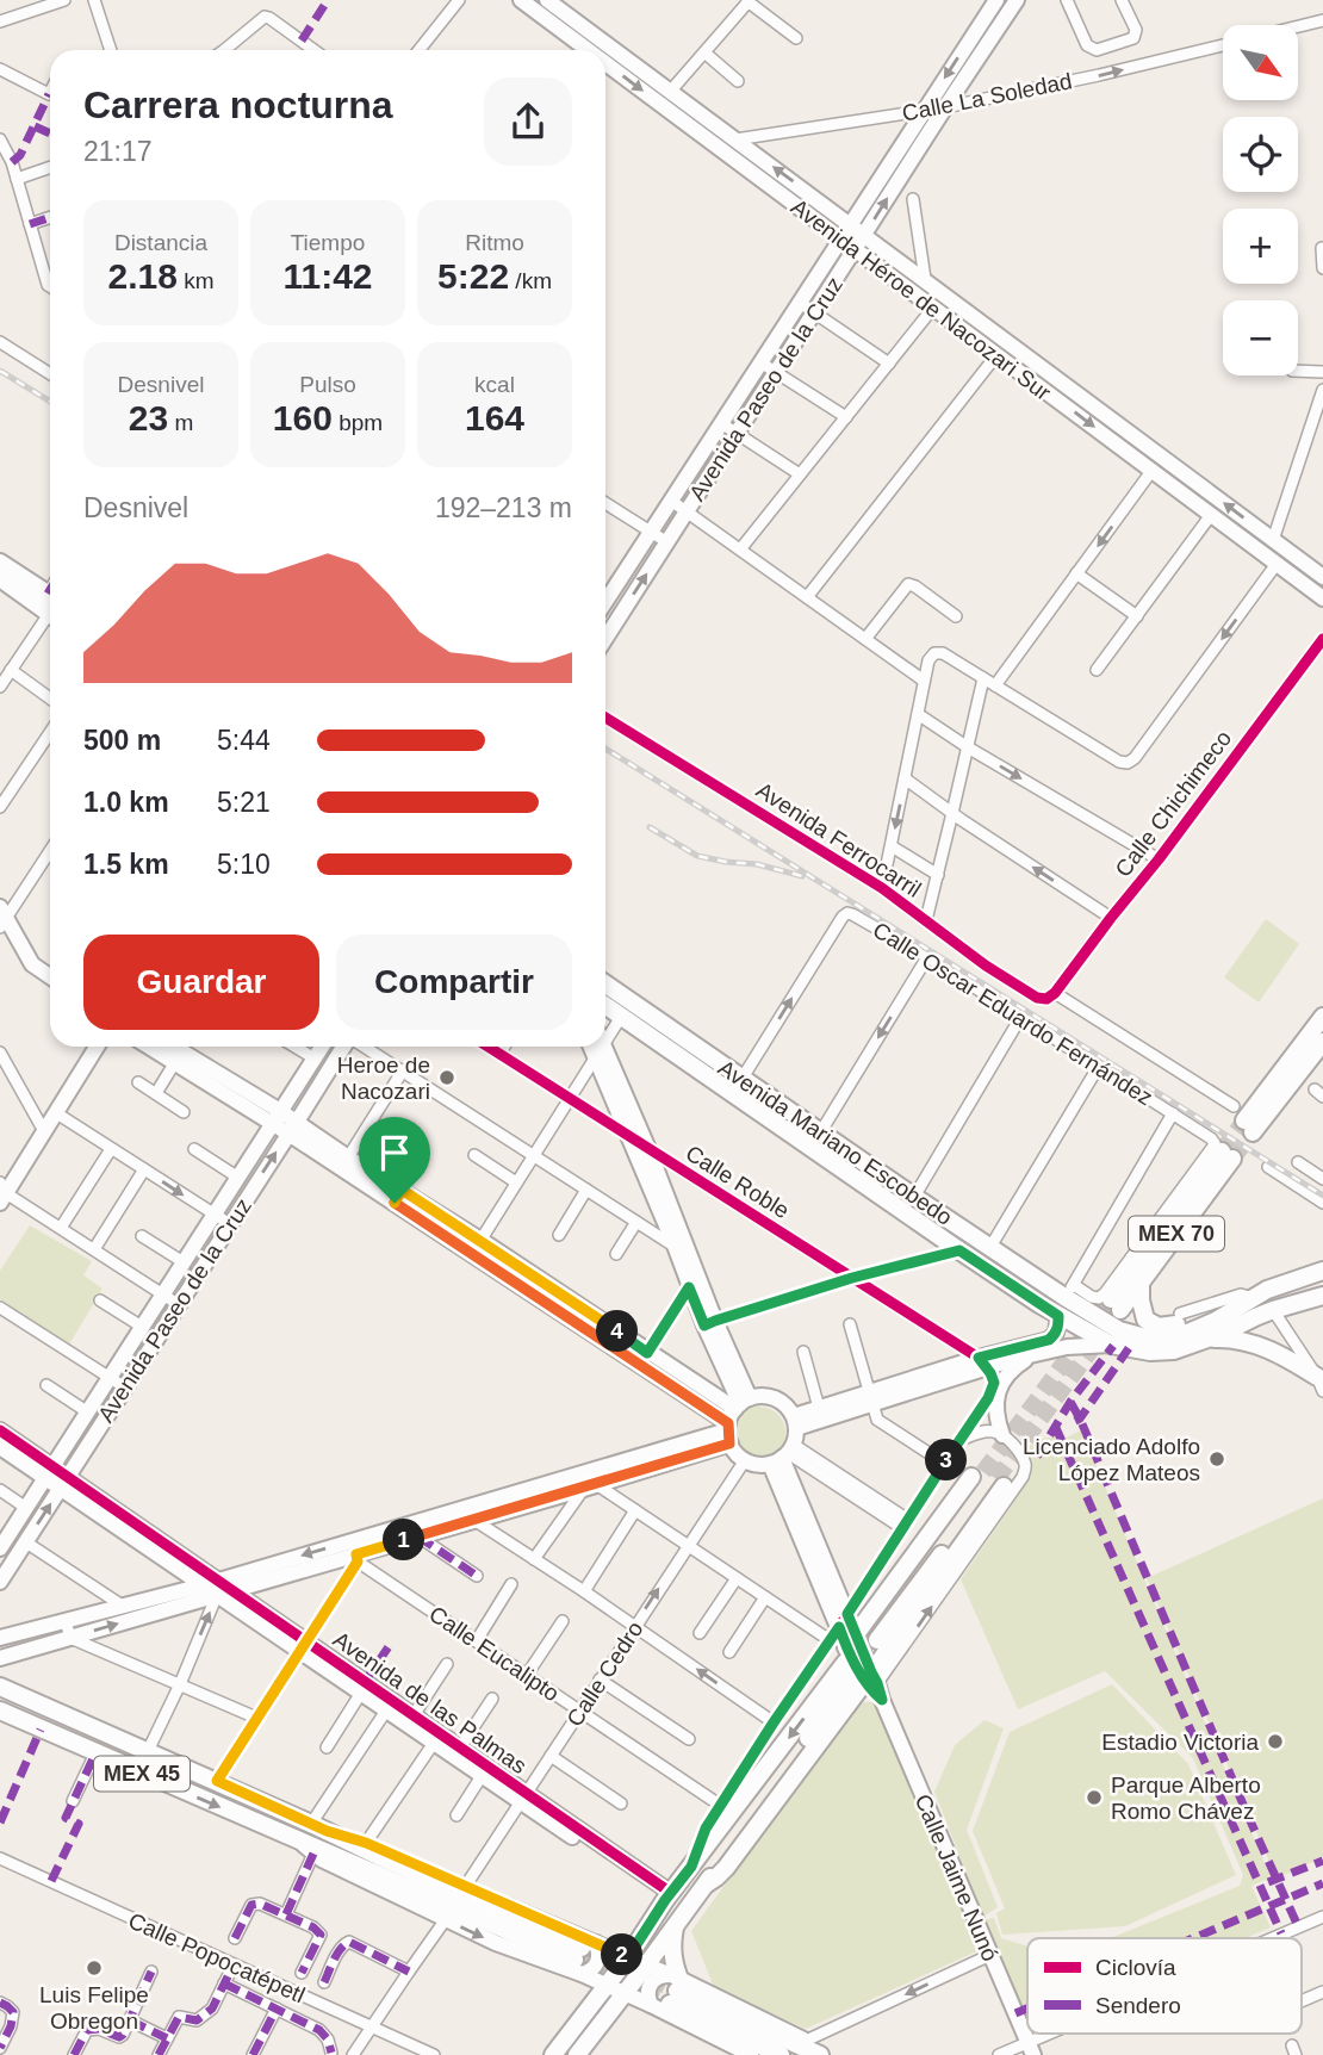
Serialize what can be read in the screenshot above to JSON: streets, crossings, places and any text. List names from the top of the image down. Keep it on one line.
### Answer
{"streets":{"main road":["Avenida Héroe de Nacozari Sur","Avenida Paseo de la Cruz","Avenida Mariano Escobedo","MEX 70","Avenida de las Palmas","MEX 45","Calle Jaime Nunó"],"street":["Calle La Soledad","Calle Chichimeco","Avenida Ferrocarril","Calle Oscar Eduardo Fernández","Calle Roble","Calle Eucalipto","Calle Cedro","Calle Popocatépetl"]},"crossings":[["Calle La Soledad","Avenida Héroe de Nacozari Sur"],["Calle La Soledad","Avenida Paseo de la Cruz"],["Avenida Héroe de Nacozari Sur","Avenida Paseo de la Cruz"],["Avenida Paseo de la Cruz","Avenida de las Palmas"],["Calle Chichimeco","Avenida Ferrocarril"],["Calle Oscar Eduardo Fernández","Avenida Mariano Escobedo"],["Calle Oscar Eduardo Fernández","MEX 70"],["Calle Eucalipto","Calle Cedro"],["Calle Cedro","Avenida de las Palmas"],["Calle Cedro","Calle Jaime Nunó"]],"one_way":["Calle La Soledad"],"places":["Heroe de Nacozari","Licenciado Adolfo López Mateos","Estadio Victoria","Parque Alberto Romo Chávez","Luis Felipe Obregon"],"legend":["Ciclovía","Sendero"],"north":"bottom right","page":{"map_buttons":["+","−"],"heading":["Carrera nocturna","21:17"],"stats":[["Distancia","2.18 km"],["Tiempo","11:42"],["Ritmo","5:22 /km"],["Desnivel","23 m"],["Pulso","160 bpm"],["kcal","164"]],"chart":["Desnivel","192–213 m"],"list":[{"name":"500 m","note":"5:44"},{"name":"1.0 km","note":"5:21"},{"name":"1.5 km","note":"5:10"}],"buttons":["Guardar","Compartir"],"pins":["4","3","1","2"]}}
